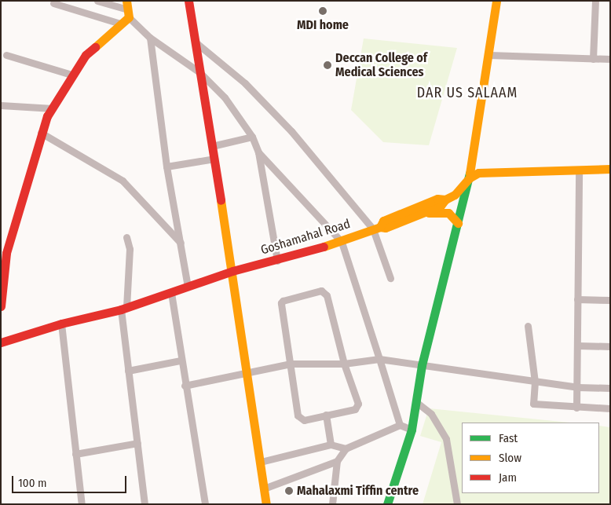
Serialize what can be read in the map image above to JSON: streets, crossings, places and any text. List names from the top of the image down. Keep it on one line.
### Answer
{"streets":{"street":["Goshamahal Road"]},"districts":["DAR US SALAAM"],"places":["MDI home","Deccan College of Medical Sciences","Mahalaxmi Tiffin centre"],"legend":["Fast","Slow","Jam"],"scale_bar":"100 m"}
